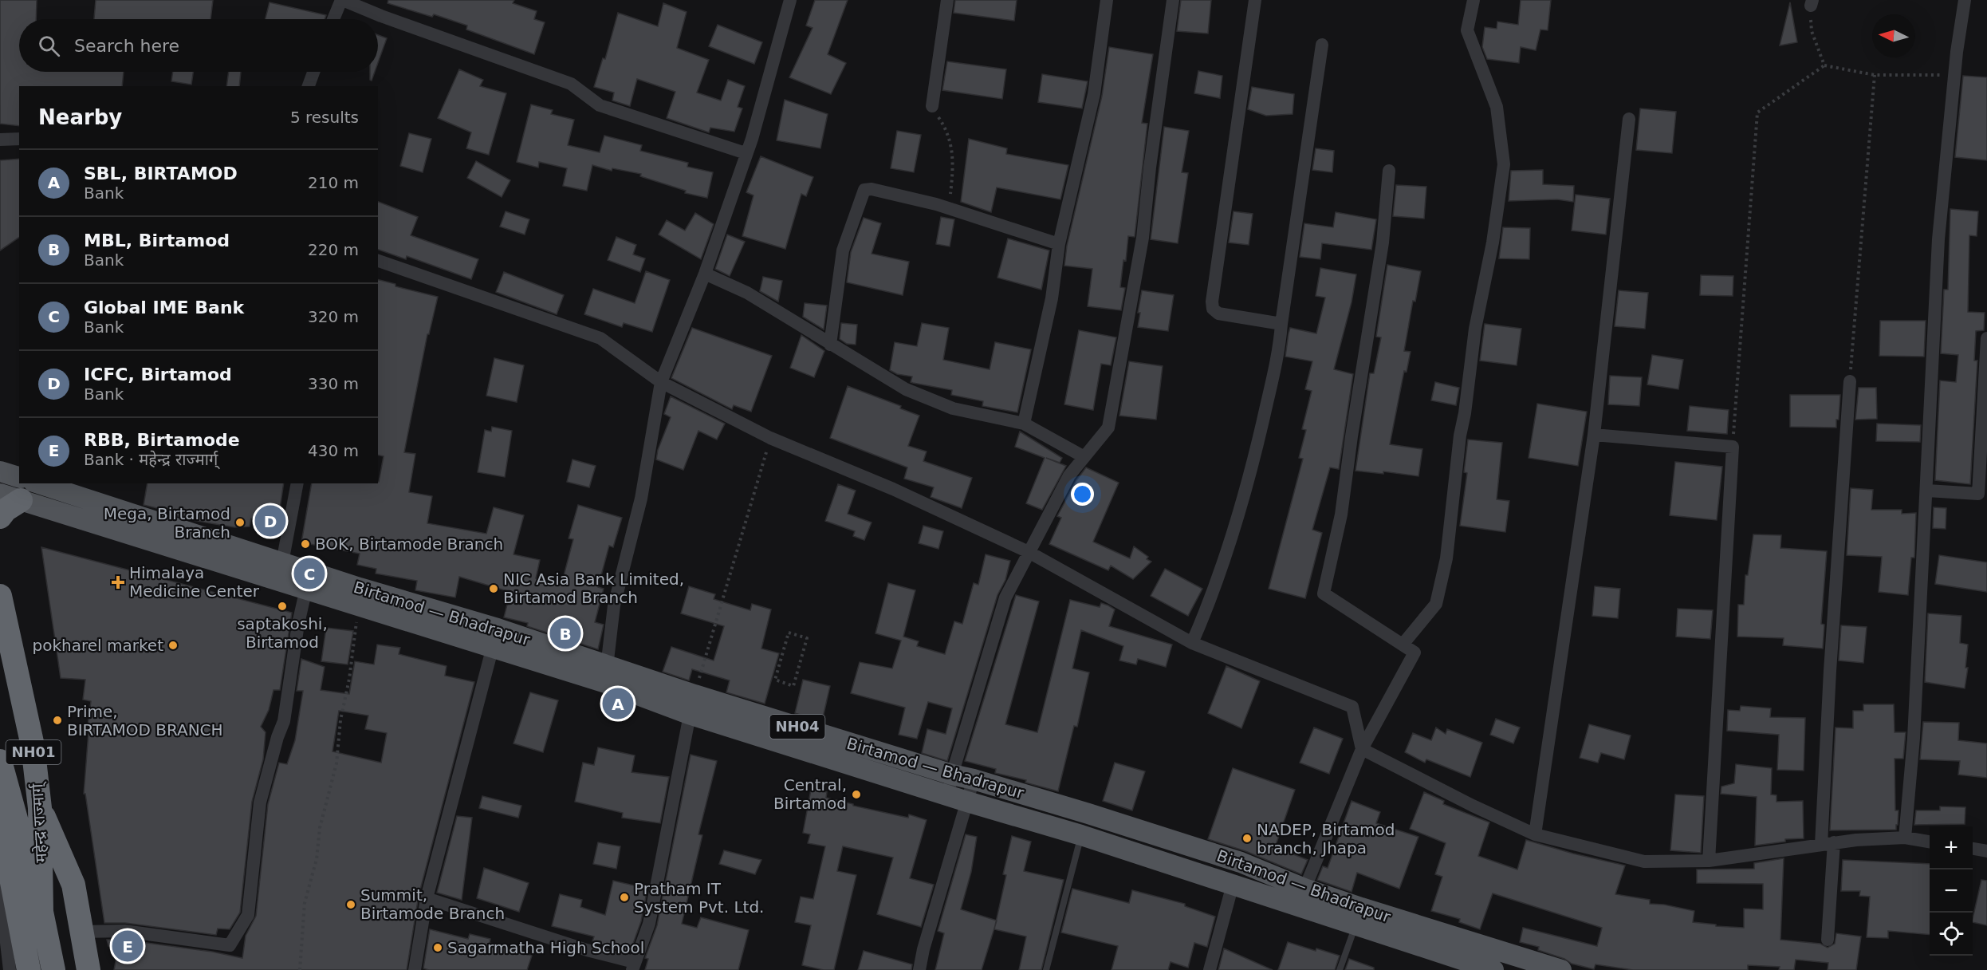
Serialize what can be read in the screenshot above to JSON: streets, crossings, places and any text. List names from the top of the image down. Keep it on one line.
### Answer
{"streets":{"highway":["NH01","महेन्द्र राज्मार्ग्"],"main road":["Birtamod — Bhadrapur","NH04"]},"places":{"other":["Mega, Birtamod Branch","BOK, Birtamode Branch","NIC Asia Bank Limited, Birtamod Branch","saptakoshi, Birtamod","pokharel market","Prime, BIRTAMOD BRANCH","Central, Birtamod","NADEP, Birtamod branch, Jhapa","Pratham IT System Pvt. Ltd.","Summit, Birtamode Branch","Sagarmatha High School"],"health":["Himalaya Medicine Center"]},"north":"left","page":{"search":"Search here","heading":["Nearby","5 results"],"list":[{"mark":"A","name":"SBL, BIRTAMOD","note":"Bank","value":"210 m"},{"mark":"B","name":"MBL, Birtamod","note":"Bank","value":"220 m"},{"mark":"C","name":"Global IME Bank","note":"Bank","value":"320 m"},{"mark":"D","name":"ICFC, Birtamod","note":"Bank","value":"330 m"},{"mark":"E","name":"RBB, Birtamode","note":"Bank · महेन्द्र राज्मार्ग्","value":"430 m"}],"pins":["D","C","B","A","E"],"map_buttons":["+","−"]}}
